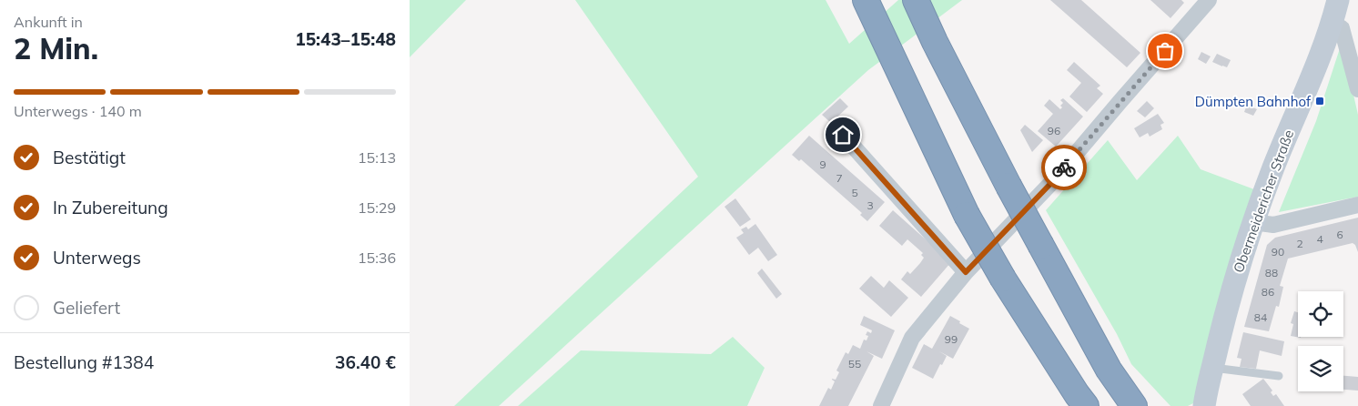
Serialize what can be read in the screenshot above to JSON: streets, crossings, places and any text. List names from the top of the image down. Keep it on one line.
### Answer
{"streets":{"main road":["Obermeidericher Straße"]},"places":{"transit":["Dümpten Bahnhof"]},"house_numbers":["96","9","7","5","3","6","4","2","90","88","86","84","99","55"],"page":{"heading":["2 Min.","Ankunft in","15:43–15:48"],"panel":["Bestellung #1384","36.40 €"],"bar":"Unterwegs · 140 m","list":[["Bestätigt","15:13"],["In Zubereitung","15:29"],["Unterwegs","15:36"],"Geliefert"]}}
